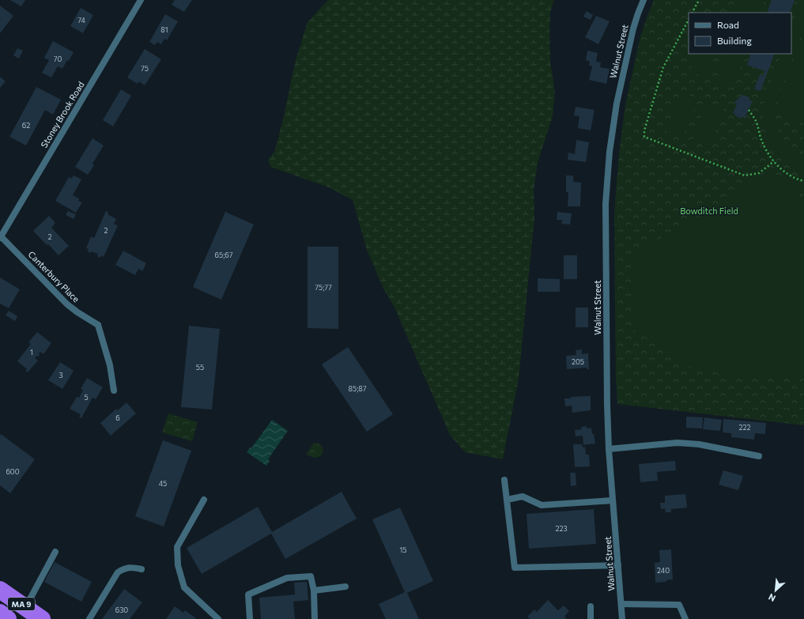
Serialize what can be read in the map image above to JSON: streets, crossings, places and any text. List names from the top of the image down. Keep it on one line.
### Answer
{"streets":{"highway":["MA 9"],"street":["Walnut Street","Stoney Brook Road","Canterbury Place"]},"crossings":[["Stoney Brook Road","Canterbury Place"]],"parks":["Bowditch Field"],"house_numbers":["74","81","70","75","62","2","2","65;67","75;77","1","205","55","3","85;87","5","6","222","600","45","223","15","240","630"],"legend":["Road","Building"],"north":"bottom left"}
